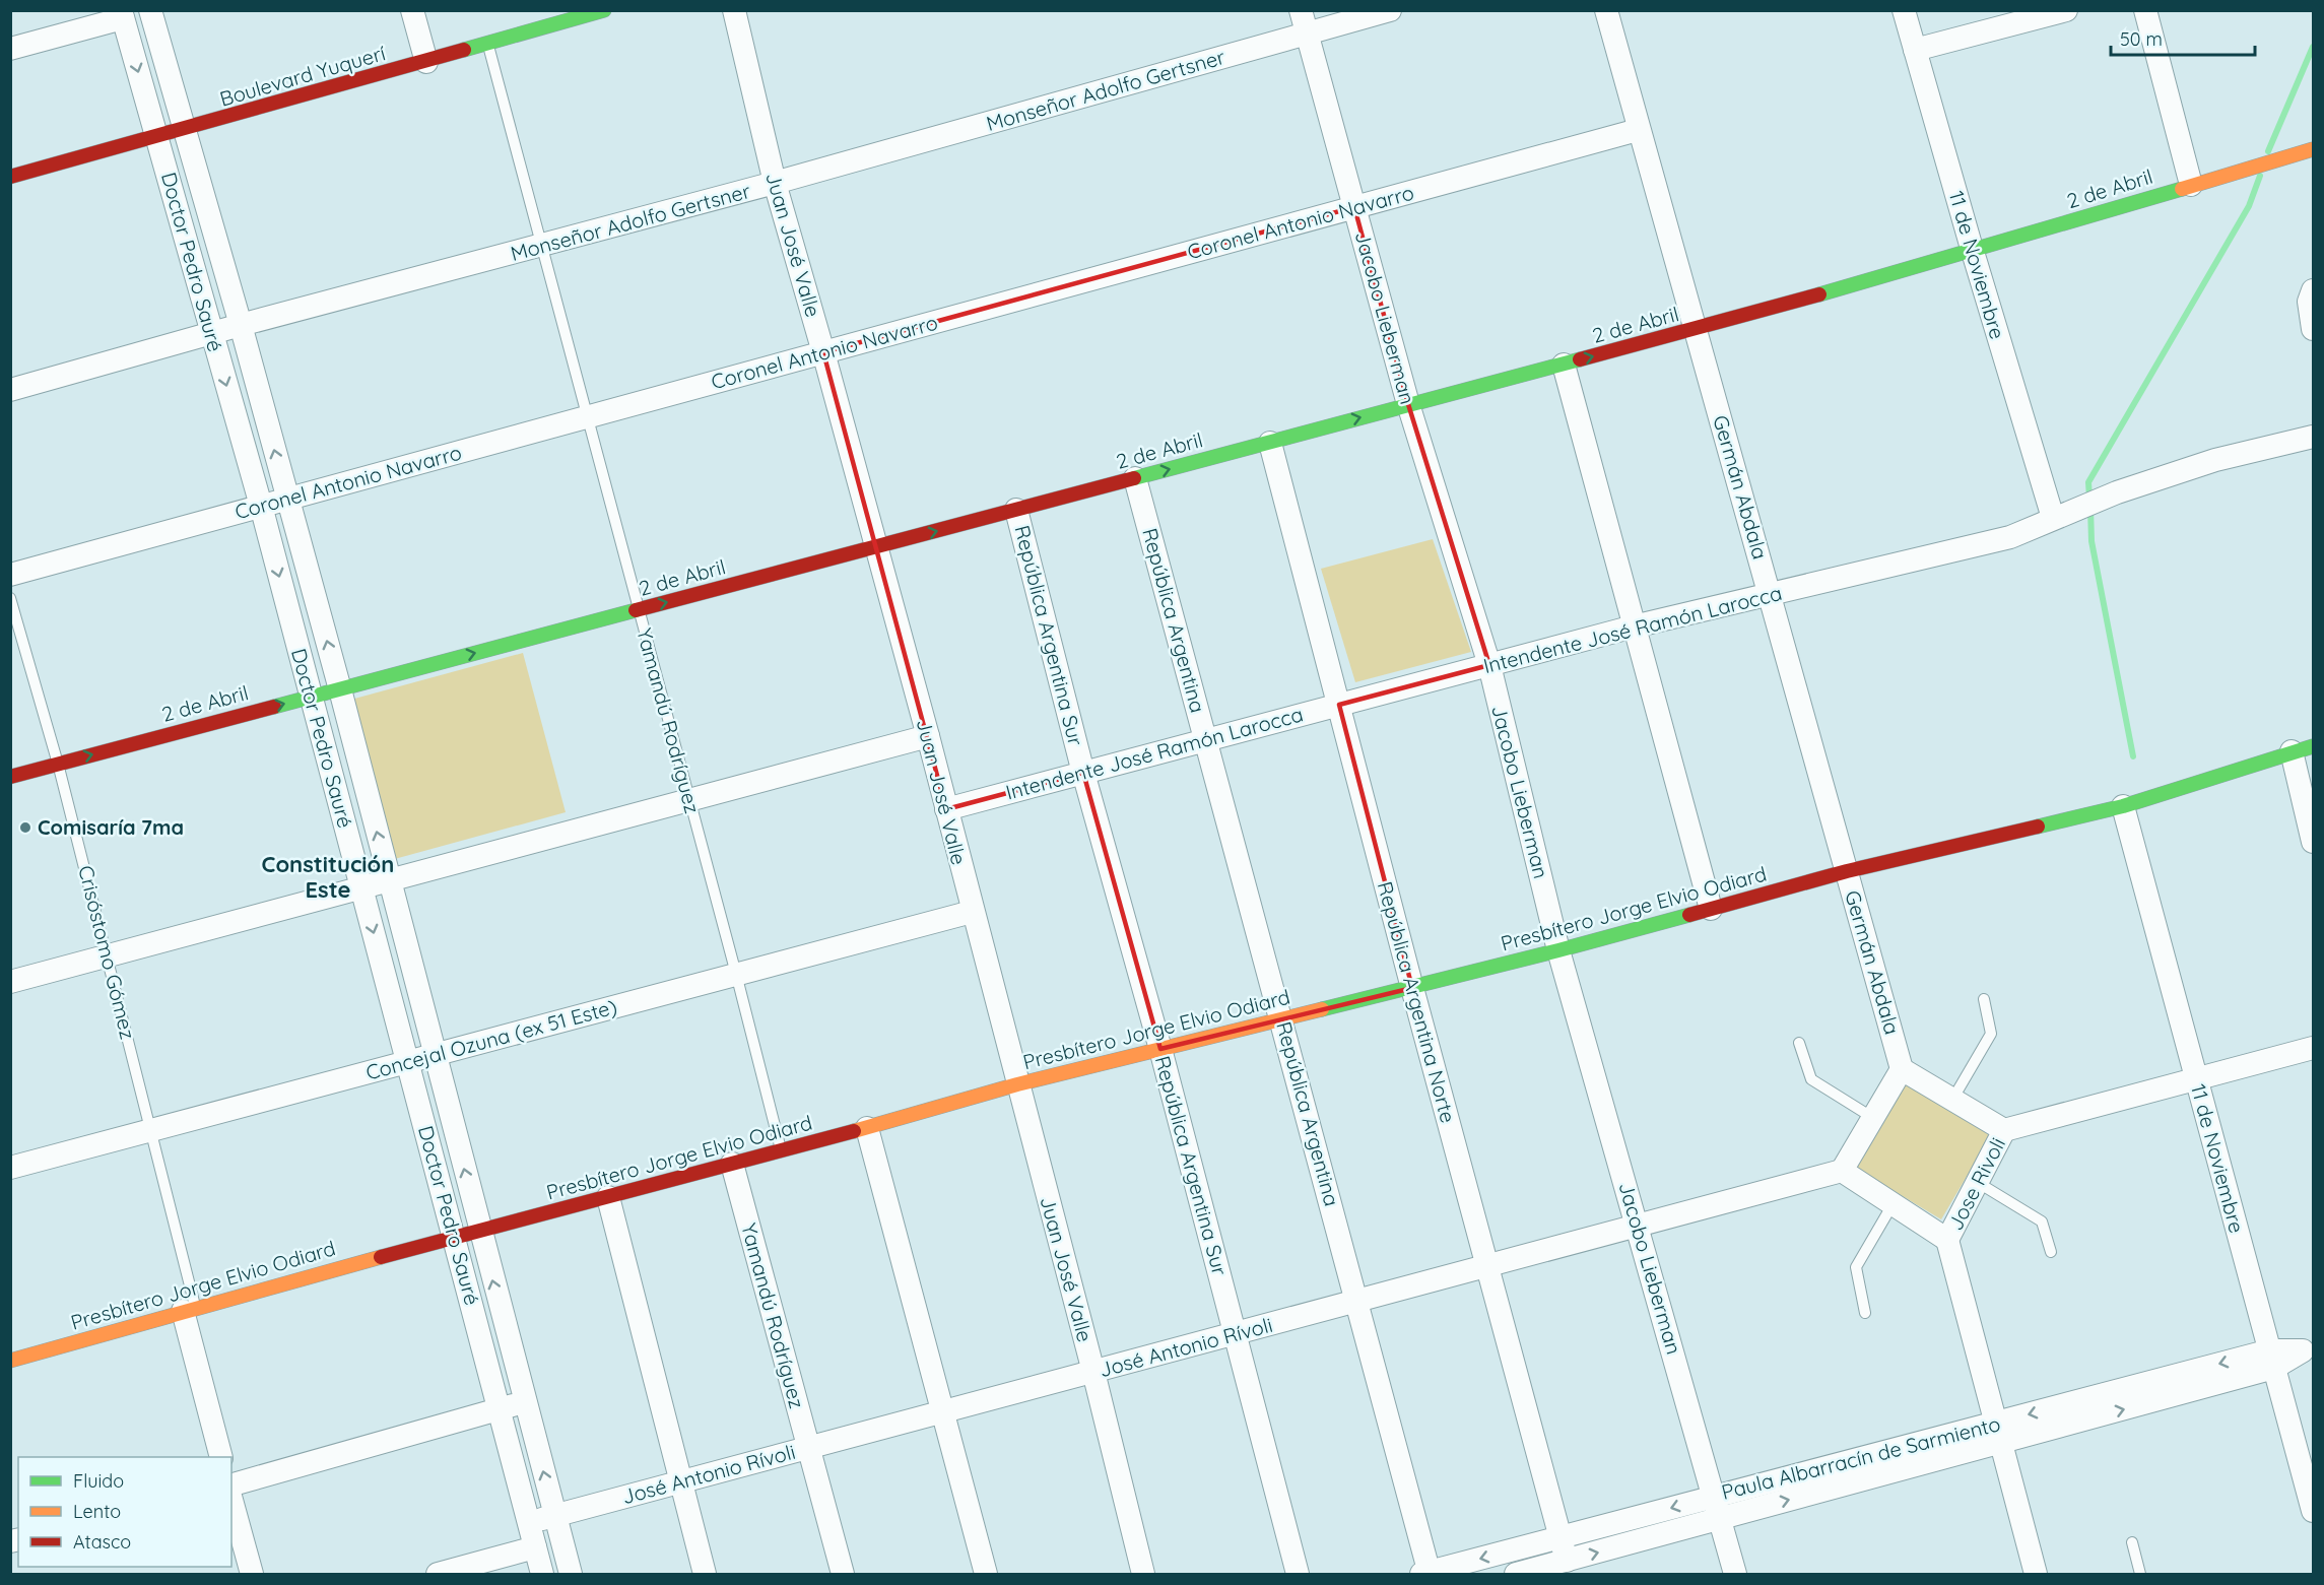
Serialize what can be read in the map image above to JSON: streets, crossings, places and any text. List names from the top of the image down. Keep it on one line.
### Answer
{"streets":{"street":["Boulevard Yuquerí","Monseñor Adolfo Gertsner","2 de Abril","Coronel Antonio Navarro","Juan José Valle","Doctor Pedro Sauré","11 de Noviembre","Jacobo Lieberman","Germán Abdala","República Argentina","Intendente José Ramón Larocca","República Argentina Sur","Yamandú Rodríguez","Presbítero Jorge Elvio Odiard","Crisóstomo Gómez","República Argentina Norte","Concejal Ozuna (ex 51 Este)","Jose Rivoli","José Antonio Rívoli","Paula Albarracín de Sarmiento"]},"crossings":[["Boulevard Yuquerí","Doctor Pedro Sauré"],["Boulevard Yuquerí","Yamandú Rodríguez"],["Monseñor Adolfo Gertsner","Juan José Valle"],["Monseñor Adolfo Gertsner","Doctor Pedro Sauré"],["Monseñor Adolfo Gertsner","Jacobo Lieberman"],["Monseñor Adolfo Gertsner","Yamandú Rodríguez"],["2 de Abril","Juan José Valle"],["2 de Abril","Doctor Pedro Sauré"],["2 de Abril","11 de Noviembre"],["2 de Abril","Jacobo Lieberman"],["2 de Abril","Germán Abdala"],["2 de Abril","República Argentina"],["2 de Abril","República Argentina Sur"],["2 de Abril","Yamandú Rodríguez"],["2 de Abril","Crisóstomo Gómez"],["2 de Abril","República Argentina Norte"],["Coronel Antonio Navarro","Juan José Valle"],["Coronel Antonio Navarro","Doctor Pedro Sauré"],["Coronel Antonio Navarro","Jacobo Lieberman"],["Coronel Antonio Navarro","Germán Abdala"],["Coronel Antonio Navarro","Yamandú Rodríguez"],["Juan José Valle","Intendente José Ramón Larocca"],["Juan José Valle","Presbítero Jorge Elvio Odiard"],["Juan José Valle","Concejal Ozuna (ex 51 Este)"],["Juan José Valle","José Antonio Rívoli"],["Doctor Pedro Sauré","Presbítero Jorge Elvio Odiard"],["Doctor Pedro Sauré","Concejal Ozuna (ex 51 Este)"],["Doctor Pedro Sauré","José Antonio Rívoli"],["11 de Noviembre","Intendente José Ramón Larocca"],["11 de Noviembre","Presbítero Jorge Elvio Odiard"],["11 de Noviembre","Paula Albarracín de Sarmiento"],["Jacobo Lieberman","Intendente José Ramón Larocca"],["Jacobo Lieberman","Presbítero Jorge Elvio Odiard"],["Jacobo Lieberman","José Antonio Rívoli"],["Jacobo Lieberman","Paula Albarracín de Sarmiento"],["Germán Abdala","Intendente José Ramón Larocca"],["Germán Abdala","Presbítero Jorge Elvio Odiard"],["Germán Abdala","Jose Rivoli"],["República Argentina","Intendente José Ramón Larocca"],["República Argentina","Presbítero Jorge Elvio Odiard"],["República Argentina","José Antonio Rívoli"],["República Argentina","Paula Albarracín de Sarmiento"],["Intendente José Ramón Larocca","República Argentina Sur"],["Intendente José Ramón Larocca","República Argentina Norte"],["República Argentina Sur","Presbítero Jorge Elvio Odiard"],["República Argentina Sur","José Antonio Rívoli"],["Yamandú Rodríguez","Presbítero Jorge Elvio Odiard"],["Yamandú Rodríguez","Concejal Ozuna (ex 51 Este)"],["Yamandú Rodríguez","José Antonio Rívoli"],["Presbítero Jorge Elvio Odiard","Crisóstomo Gómez"],["Presbítero Jorge Elvio Odiard","República Argentina Norte"],["Crisóstomo Gómez","Concejal Ozuna (ex 51 Este)"],["República Argentina Norte","José Antonio Rívoli"],["República Argentina Norte","Paula Albarracín de Sarmiento"],["Jose Rivoli","José Antonio Rívoli"]],"one_way":["2 de Abril"],"districts":["Constitución Este"],"places":["Comisaría 7ma"],"legend":["Fluido","Lento","Atasco"],"scale_bar":"50 m"}
